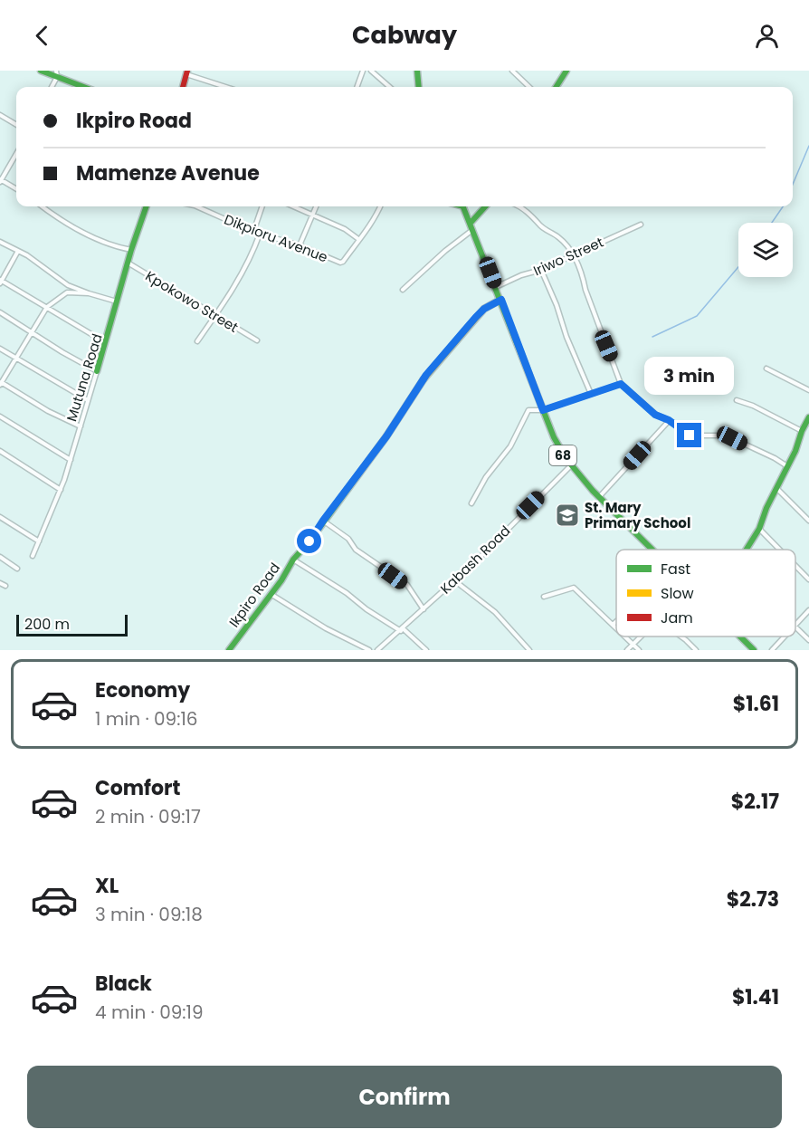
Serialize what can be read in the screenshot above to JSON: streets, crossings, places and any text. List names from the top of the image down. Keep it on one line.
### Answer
{"streets":{"street":["Dikpioru Avenue","Iriwo Street","Kpokowo Street","Mutuna Road","68","Kabash Road","Ikpiro Road"]},"crossings":[["Iriwo Street","68"],["Kpokowo Street","Mutuna Road"],["68","Kabash Road"],["68","Ikpiro Road"]],"places":{"school or university":["St. Mary Primary School"]},"legend":["Fast","Slow","Jam"],"scale_bar":"200 m","page":{"header":"Cabway","banner":["Ikpiro Road","Mamenze Avenue"],"bubble":"3 min","scale":"200 m","list":[{"name":"Economy","note":"1 min · 09:16","value":"$1.61"},{"name":"Comfort","note":"2 min · 09:17","value":"$2.17"},{"name":"XL","note":"3 min · 09:18","value":"$2.73"},{"name":"Black","note":"4 min · 09:19","value":"$1.41"}],"buttons":"Confirm"}}
